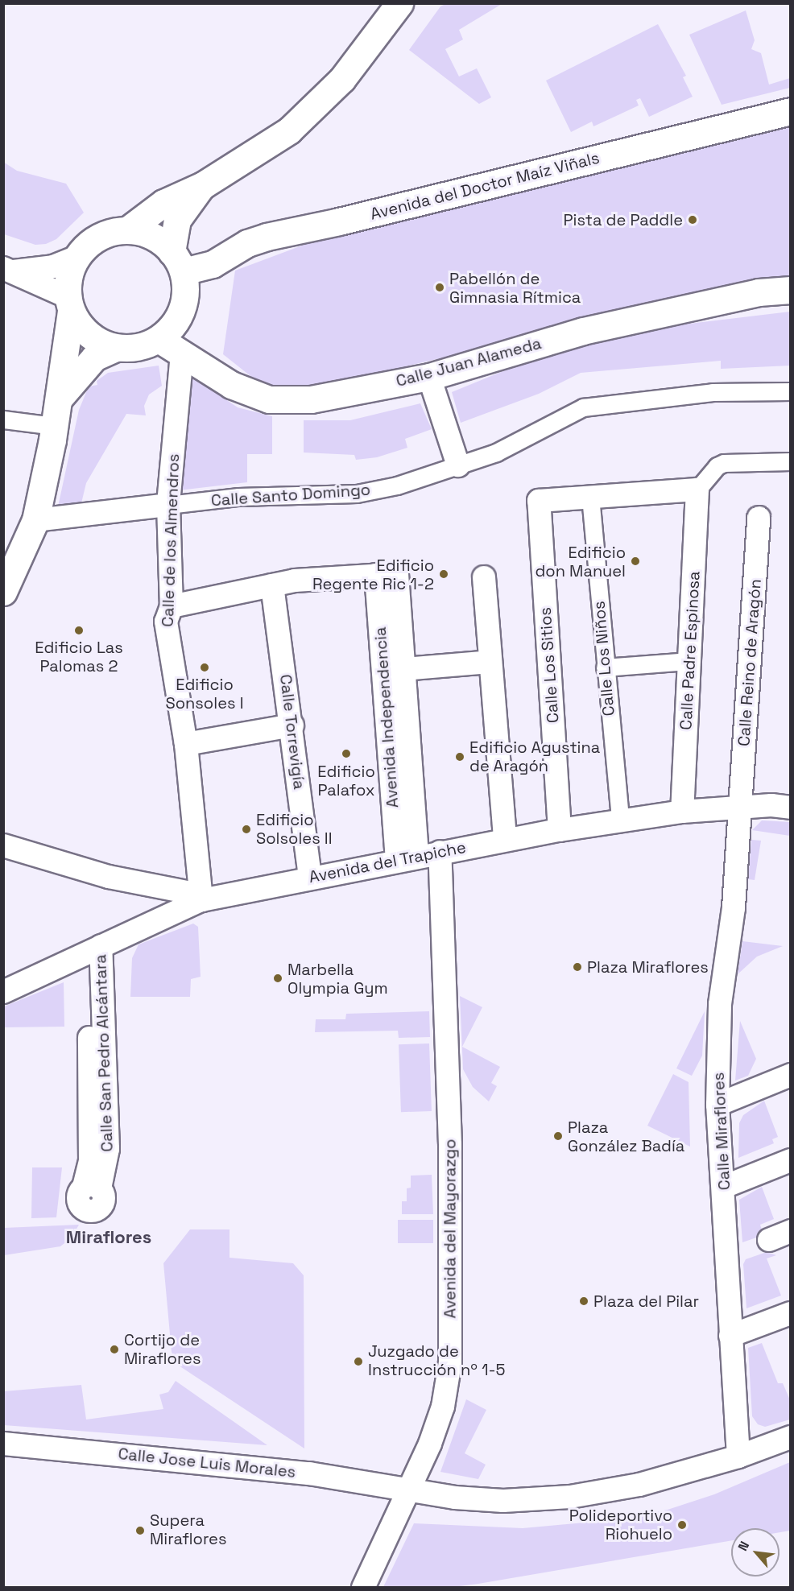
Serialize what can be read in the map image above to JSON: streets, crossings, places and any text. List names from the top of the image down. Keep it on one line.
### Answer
{"streets":{"street":["Avenida del Doctor Maíz Viñals","Calle Juan Alameda","Calle Santo Domingo","Calle de los Almendros","Calle Padre Espinosa","Calle Los Niños","Calle Reino de Aragón","Calle Los Sitios","Avenida Independencia","Calle Torrevigía","Avenida del Trapiche","Calle San Pedro Alcántara","Calle Miraflores","Avenida del Mayorazgo","Calle Jose Luis Morales"]},"crossings":[["Avenida del Doctor Maíz Viñals","Calle Juan Alameda"],["Calle Juan Alameda","Calle de los Almendros"],["Calle Santo Domingo","Calle de los Almendros"],["Calle de los Almendros","Avenida del Trapiche"],["Calle Padre Espinosa","Avenida del Trapiche"],["Calle Los Niños","Calle Los Sitios"],["Calle Los Niños","Avenida del Trapiche"],["Calle Reino de Aragón","Avenida del Trapiche"],["Calle Reino de Aragón","Calle Miraflores"],["Calle Los Sitios","Avenida del Trapiche"],["Avenida Independencia","Avenida del Trapiche"],["Avenida Independencia","Avenida del Mayorazgo"],["Calle Torrevigía","Avenida del Trapiche"],["Avenida del Trapiche","Calle San Pedro Alcántara"],["Avenida del Trapiche","Calle Miraflores"],["Avenida del Trapiche","Avenida del Mayorazgo"],["Calle Miraflores","Calle Jose Luis Morales"],["Avenida del Mayorazgo","Calle Jose Luis Morales"]],"districts":["Miraflores"],"places":["Pista de Paddle","Pabellón de Gimnasia Rítmica","Edificio don Manuel","Edificio Regente Ric 1-2","Edificio Las Palomas 2","Edificio Sonsoles I","Edificio Palafox","Edificio Agustina de Aragón","Edificio Solsoles II","Plaza Miraflores","Marbella Olympia Gym","Plaza González Badía","Plaza del Pilar","Cortijo de Miraflores","Juzgado de Instrucción nº 1-5","Polideportivo Riohuelo","Supera Miraflores"],"north":"top left"}
